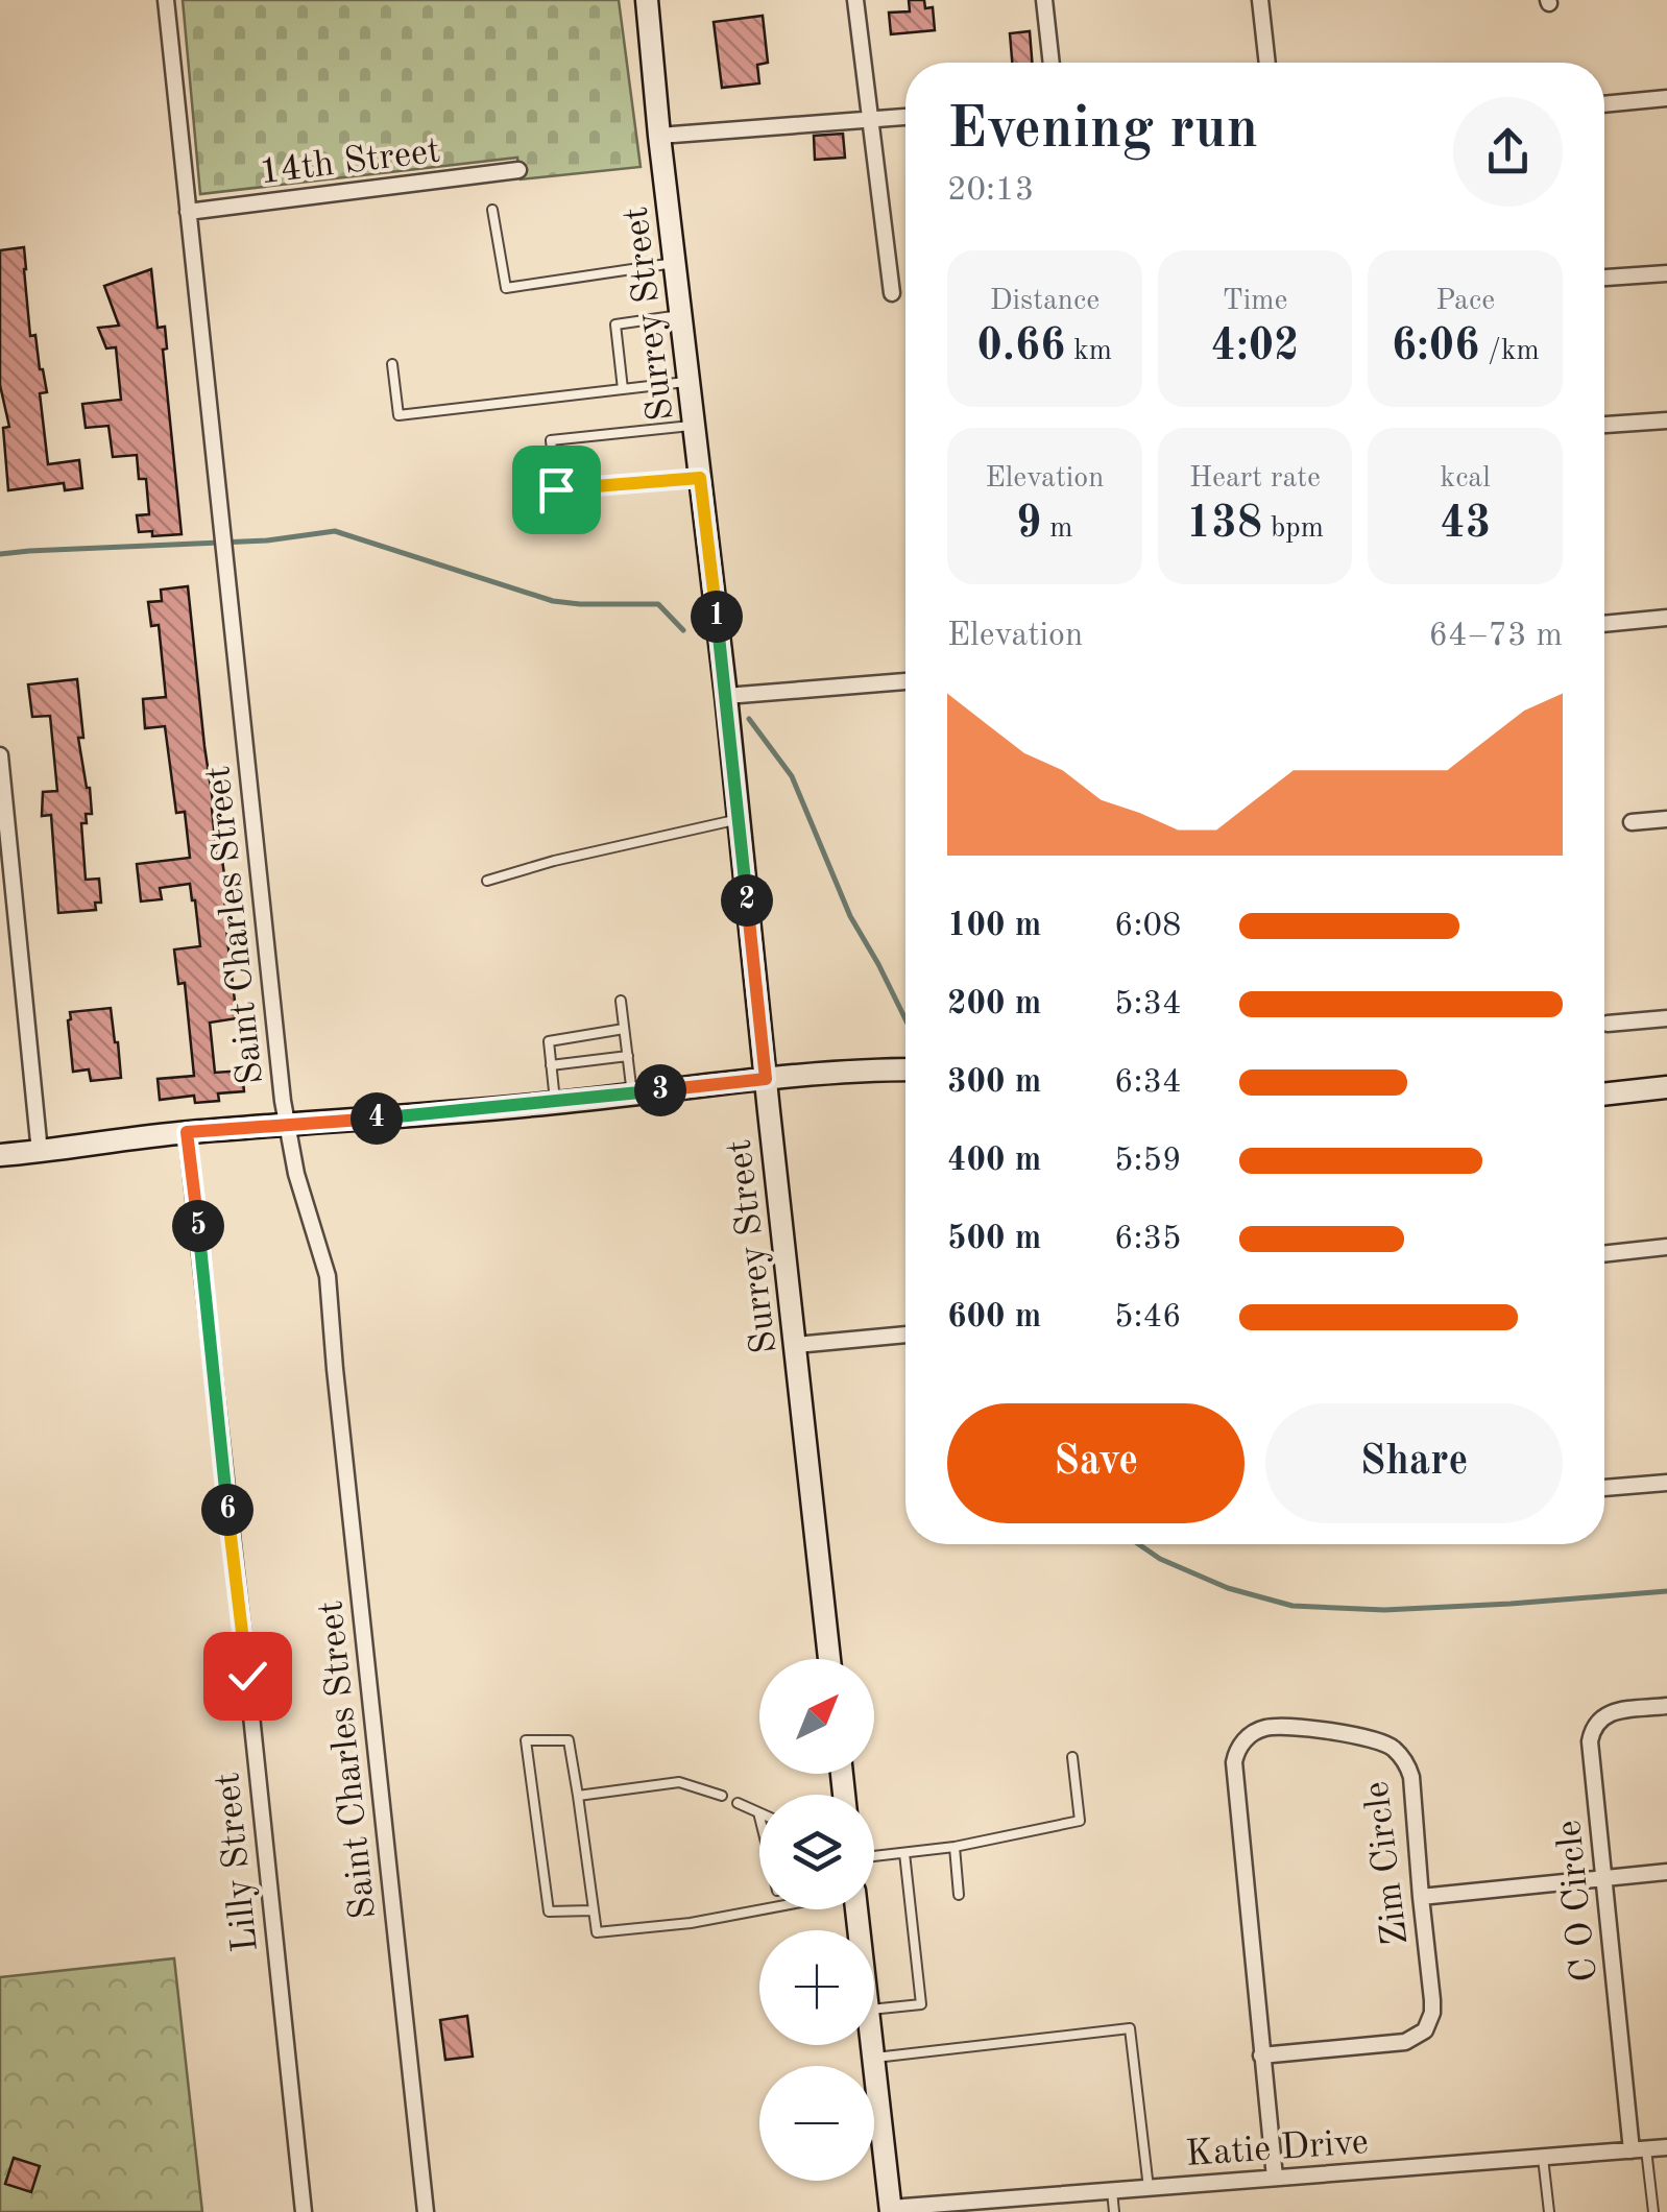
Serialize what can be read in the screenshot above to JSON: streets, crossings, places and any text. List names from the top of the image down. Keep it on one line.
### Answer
{"streets":{"street":["14th Street","Surrey Street","Saint Charles Street","Lilly Street","Zim Circle","C O Circle","Katie Drive"]},"crossings":[["14th Street","Saint Charles Street"],["Zim Circle","Katie Drive"],["C O Circle","Katie Drive"]],"north":"top right","page":{"heading":["Evening run","20:13"],"stats":[["Distance","0.66 km"],["Time","4:02"],["Pace","6:06 /km"],["Elevation","9 m"],["Heart rate","138 bpm"],["kcal","43"]],"pins":["1","2","3","4","5","6"],"chart":["Elevation","64–73 m"],"list":[{"name":"100 m","note":"6:08"},{"name":"200 m","note":"5:34"},{"name":"300 m","note":"6:34"},{"name":"400 m","note":"5:59"},{"name":"500 m","note":"6:35"},{"name":"600 m","note":"5:46"}],"buttons":["Save","Share"],"map_buttons":["+","−"]}}
